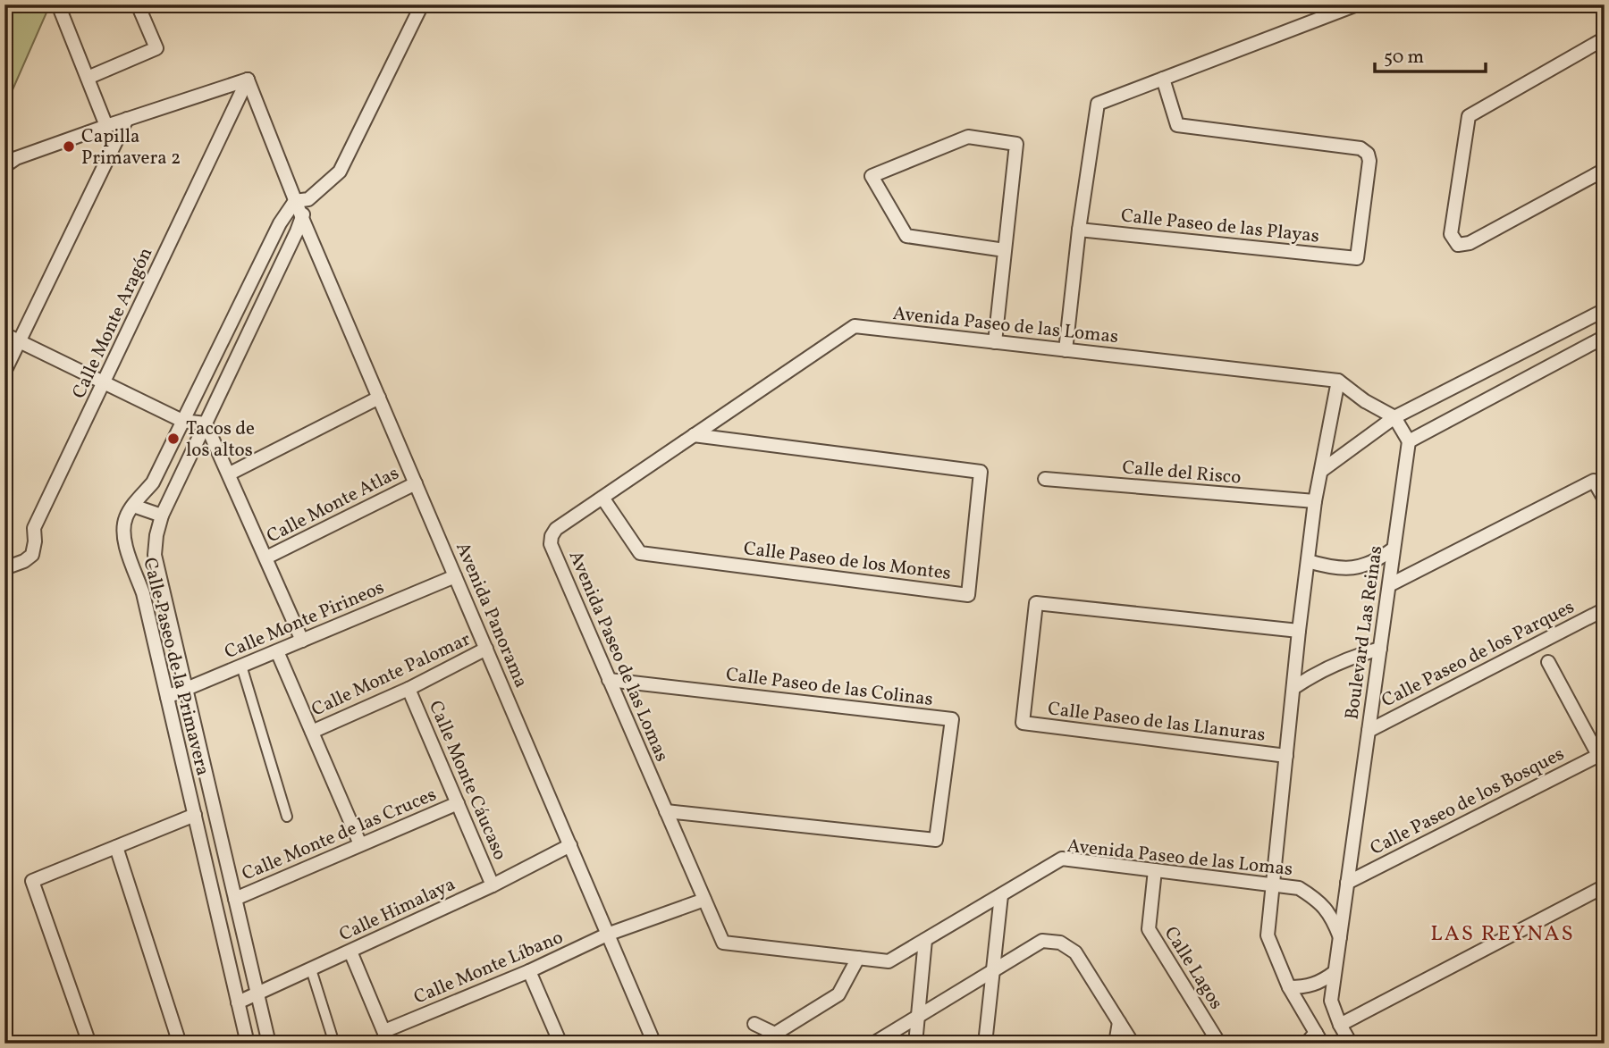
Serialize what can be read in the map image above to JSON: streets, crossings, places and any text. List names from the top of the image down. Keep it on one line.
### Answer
{"streets":{"street":["Calle Paseo de las Playas","Calle Monte Aragón","Avenida Paseo de las Lomas","Calle del Risco","Calle Monte Atlas","Calle Paseo de los Montes","Avenida Panorama","Calle Monte Pirineos","Boulevard Las Reinas","Calle Paseo de los Parques","Calle Paseo de la Primavera","Calle Monte Palomar","Calle Paseo de las Colinas","Calle Paseo de las Llanuras","Calle Monte Cáucaso","Calle Paseo de los Bosques","Calle Monte de las Cruces","Calle Himalaya","Calle Monte Líbano","Calle Lagos"]},"crossings":[["Calle Monte Aragón","Avenida Panorama"],["Avenida Paseo de las Lomas","Calle Paseo de los Montes"],["Avenida Paseo de las Lomas","Boulevard Las Reinas"],["Avenida Paseo de las Lomas","Calle Paseo de las Colinas"],["Avenida Paseo de las Lomas","Calle Monte Líbano"],["Avenida Paseo de las Lomas","Calle Lagos"],["Calle Monte Atlas","Avenida Panorama"],["Avenida Panorama","Calle Monte Pirineos"],["Avenida Panorama","Calle Paseo de la Primavera"],["Avenida Panorama","Calle Monte Palomar"],["Avenida Panorama","Calle Himalaya"],["Avenida Panorama","Calle Monte Líbano"],["Calle Monte Pirineos","Calle Paseo de la Primavera"],["Boulevard Las Reinas","Calle Paseo de los Parques"],["Boulevard Las Reinas","Calle Paseo de los Bosques"],["Calle Paseo de la Primavera","Calle Monte de las Cruces"],["Calle Paseo de la Primavera","Calle Himalaya"],["Calle Monte Palomar","Calle Monte Cáucaso"],["Calle Monte Cáucaso","Calle Monte de las Cruces"],["Calle Monte Cáucaso","Calle Himalaya"]],"districts":["LAS REYNAS"],"places":["Capilla Primavera 2","Tacos de los altos"],"scale_bar":"50 m"}
